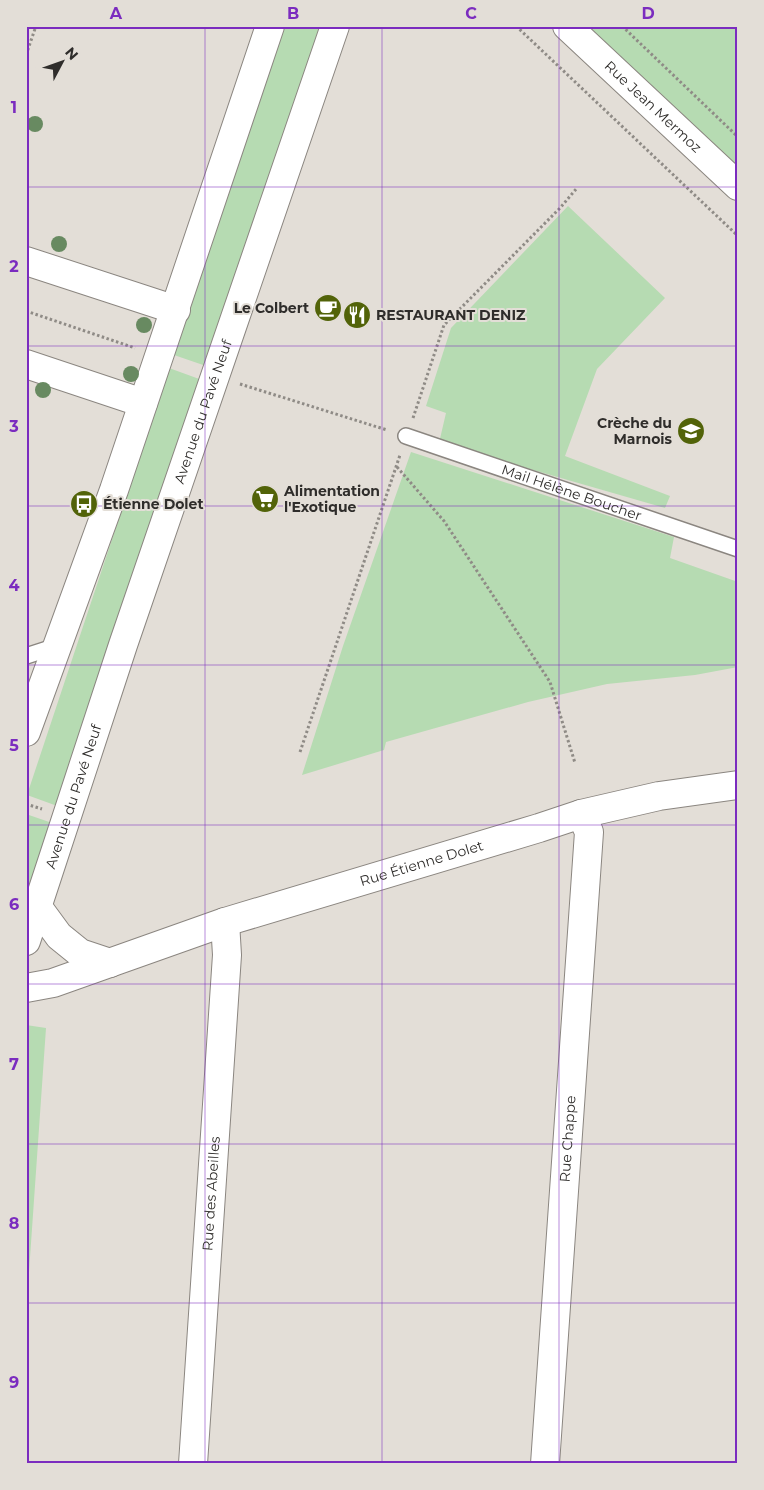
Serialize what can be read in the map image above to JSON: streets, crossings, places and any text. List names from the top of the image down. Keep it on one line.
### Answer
{"streets":{"street":["Rue Jean Mermoz","Avenue du Pavé Neuf","Rue Étienne Dolet","Rue Chappe","Rue des Abeilles"],"lane":["Mail Hélène Boucher"]},"crossings":[["Rue Étienne Dolet","Rue Chappe"],["Rue Étienne Dolet","Rue des Abeilles"]],"places":{"cafe":["Le Colbert"],"restaurant":["RESTAURANT DENIZ"],"school or university":["Crèche du Marnois"],"supermarket":["Alimentation l'Exotique"],"bus stop":["Étienne Dolet"]},"north":"top right","grid":{"columns":["A","B","C","D"],"rows":["1","2","3","4","5","6","7","8","9"]}}
